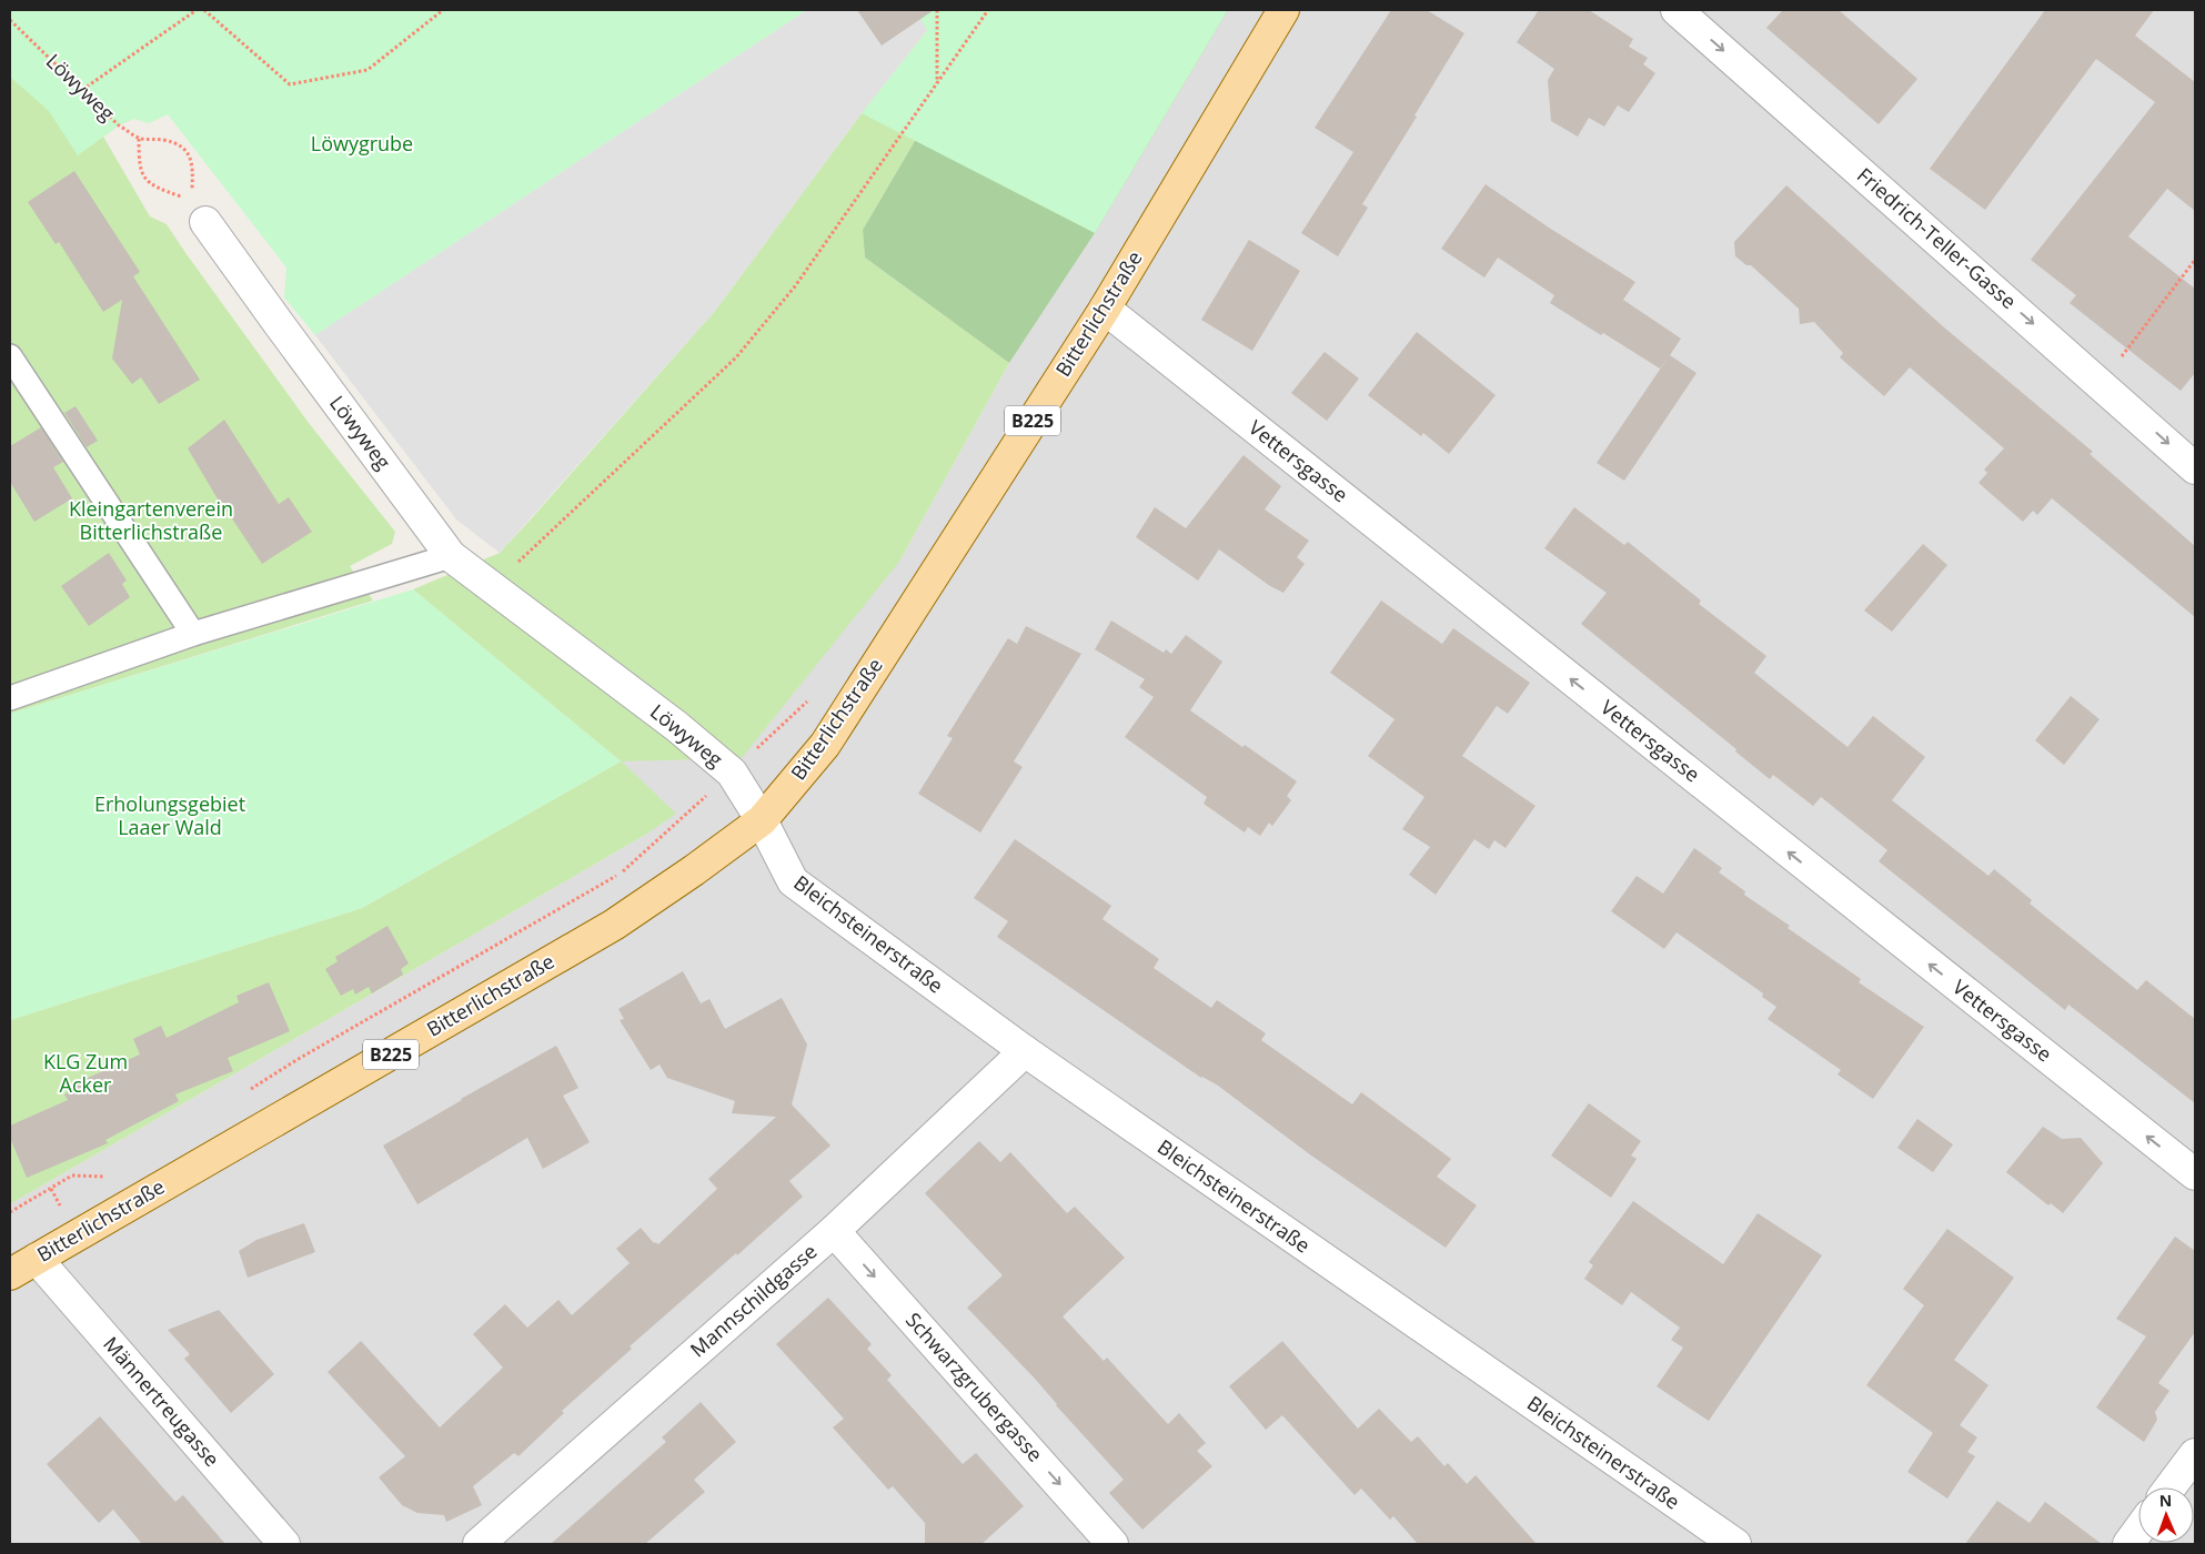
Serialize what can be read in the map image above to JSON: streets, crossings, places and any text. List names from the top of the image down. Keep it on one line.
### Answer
{"streets":{"main road":["Bitterlichstraße","B225"],"street":["Löwyweg","Friedrich-Teller-Gasse","Vettersgasse","Bleichsteinerstraße","Mannschildgasse","Schwarzgrubergasse","Männertreugasse"]},"crossings":[["Löwyweg","Bitterlichstraße"],["Löwyweg","Bleichsteinerstraße"],["Bitterlichstraße","Vettersgasse"],["Bitterlichstraße","Bleichsteinerstraße"],["Bitterlichstraße","Männertreugasse"],["Bleichsteinerstraße","Mannschildgasse"],["Mannschildgasse","Schwarzgrubergasse"]],"one_way":["Friedrich-Teller-Gasse","Vettersgasse","Schwarzgrubergasse"],"parks":["Löwygrube","Kleingartenverein Bitterlichstraße","Erholungsgebiet Laaer Wald","KLG Zum Acker"],"north":"top"}
